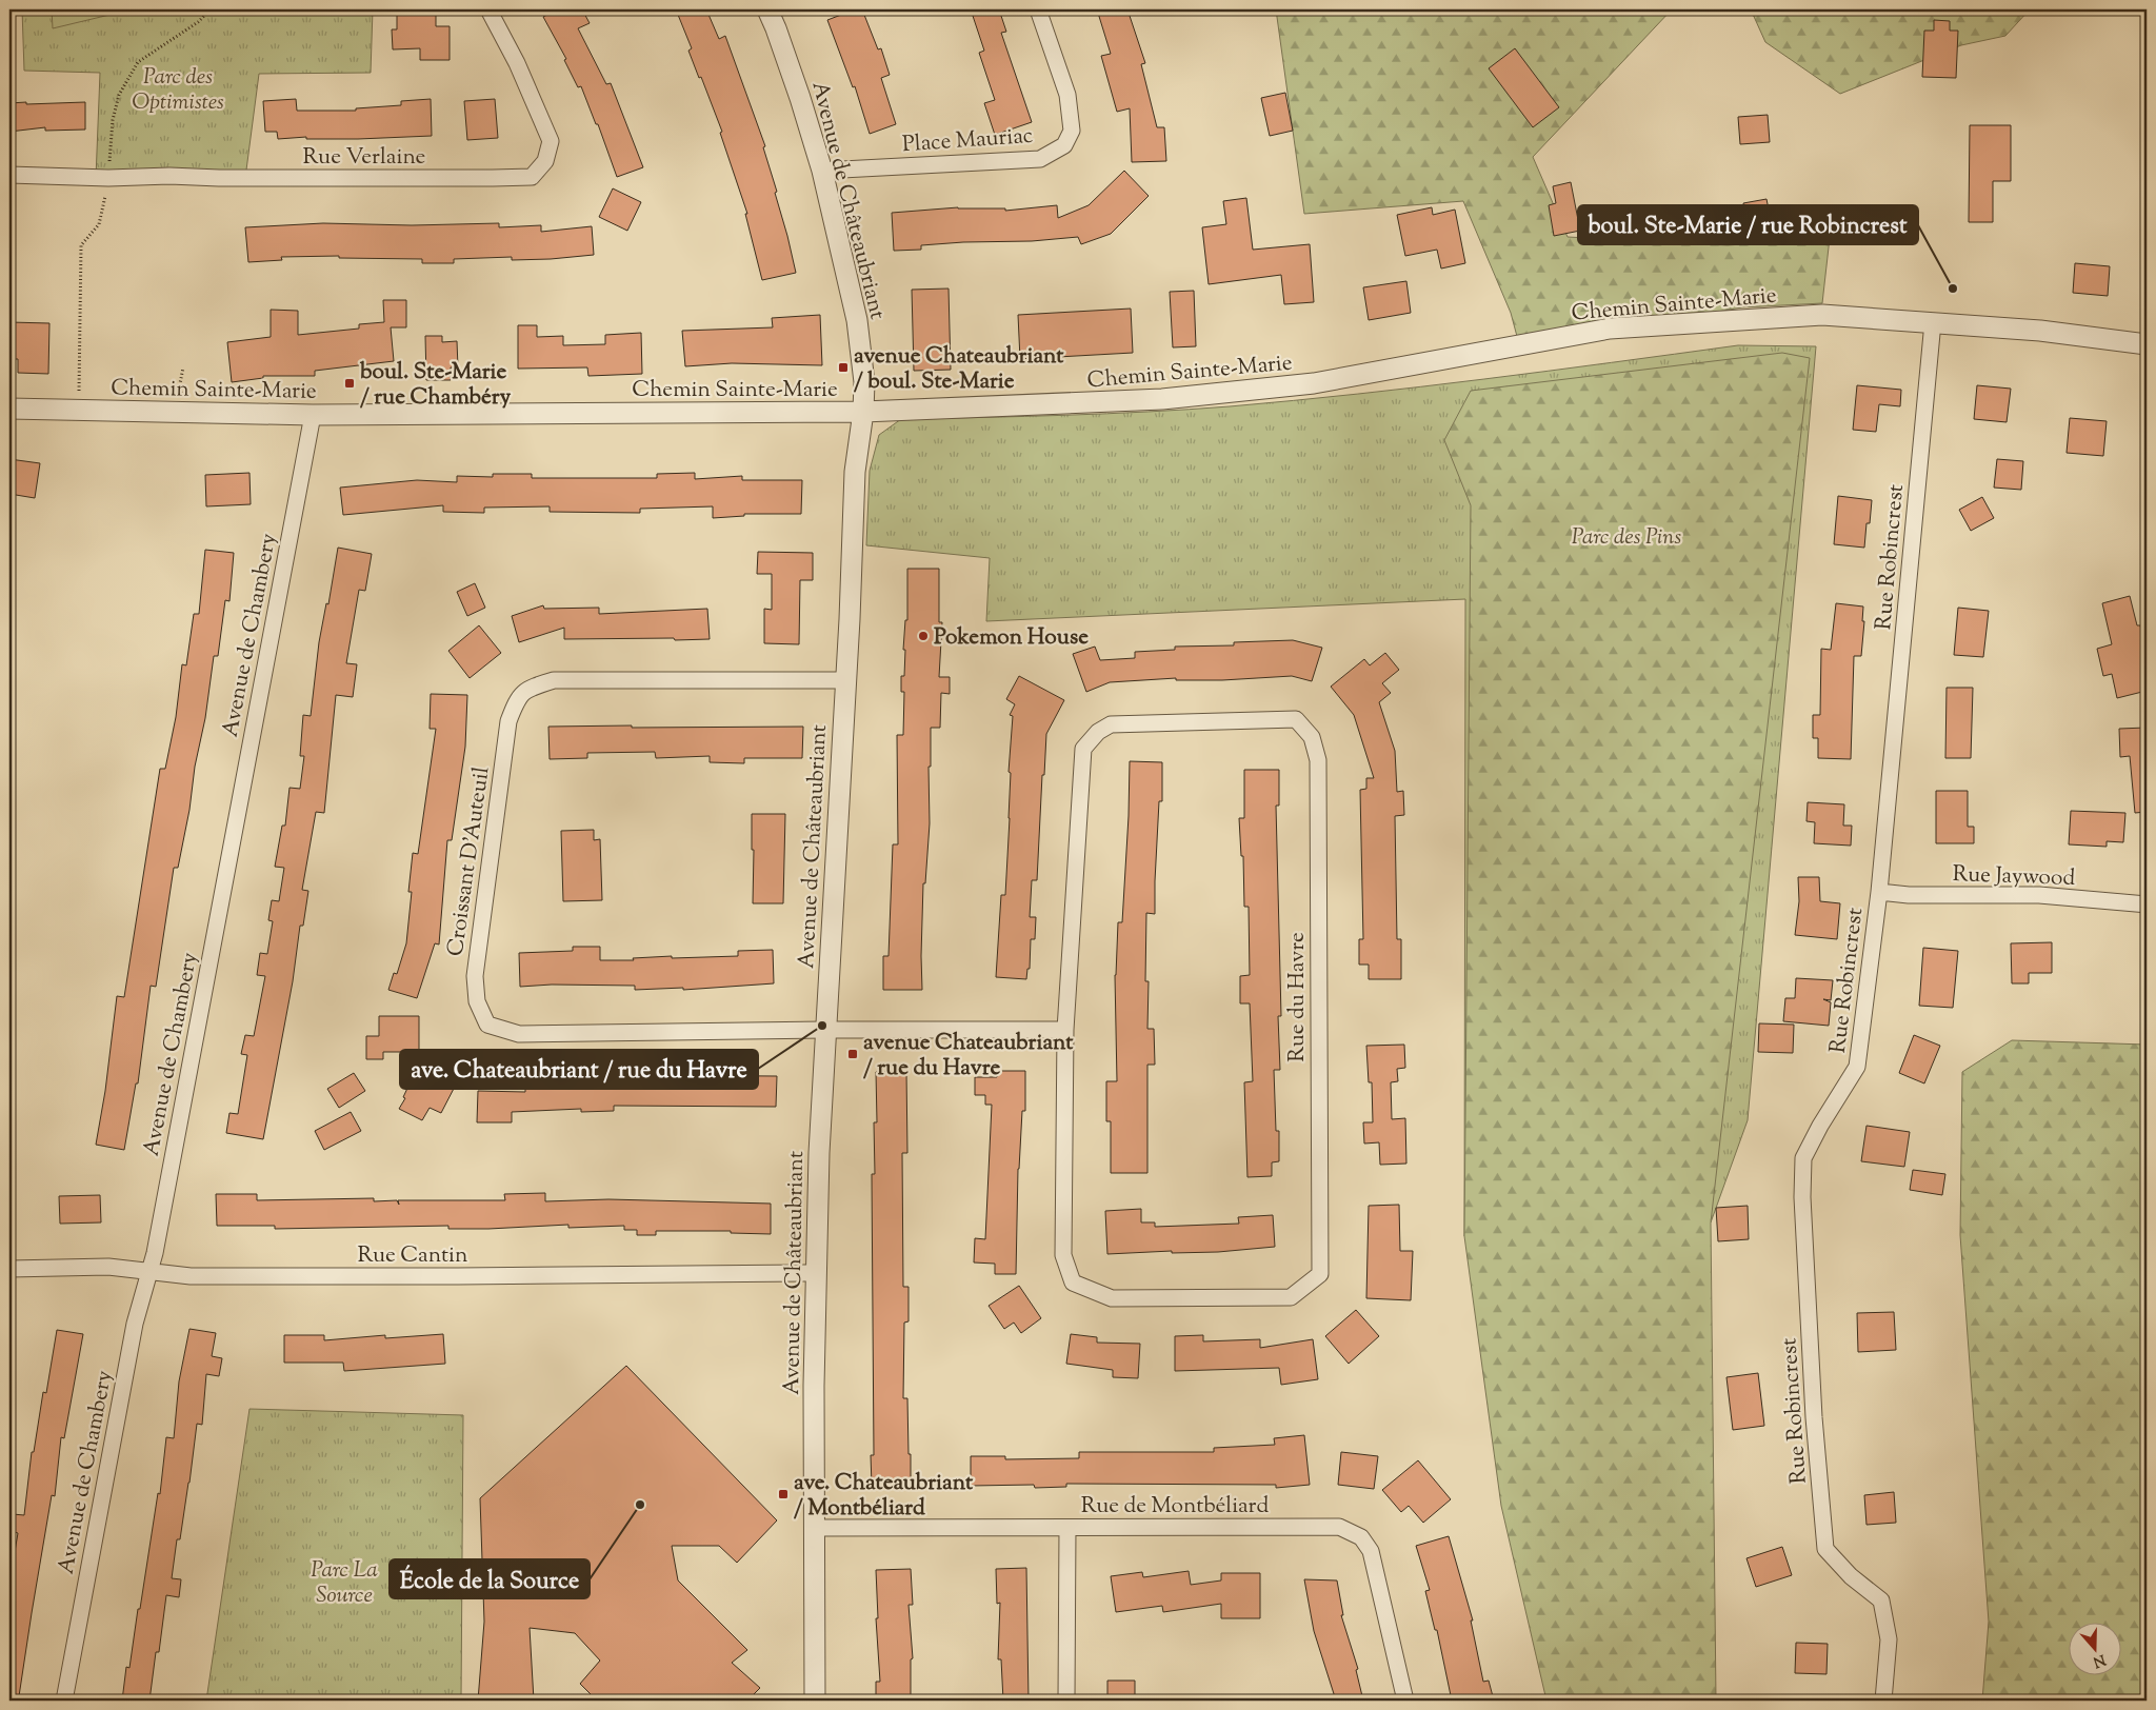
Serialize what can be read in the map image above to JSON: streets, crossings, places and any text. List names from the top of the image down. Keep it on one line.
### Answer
{"streets":{"street":["Place Mauriac","Rue Verlaine","Avenue de Châteaubriant","Chemin Sainte-Marie","Rue Robincrest","Avenue de Chambery","Croissant D'Auteuil","Rue Jaywood","Rue du Havre","Rue Cantin","Rue de Montbéliard"]},"crossings":[["Place Mauriac","Avenue de Châteaubriant"],["Avenue de Châteaubriant","Chemin Sainte-Marie"],["Avenue de Châteaubriant","Croissant D'Auteuil"],["Avenue de Châteaubriant","Rue Cantin"],["Avenue de Châteaubriant","Rue de Montbéliard"],["Chemin Sainte-Marie","Rue Robincrest"],["Chemin Sainte-Marie","Avenue de Chambery"],["Rue Robincrest","Rue Jaywood"],["Avenue de Chambery","Rue Cantin"]],"parks":["Parc des Optimistes","Parc des Pins","Parc La Source"],"places":{"other":["boul. Ste-Marie / rue Robincrest","Pokemon House","ave. Chateaubriant / rue du Havre","École de la Source"],"transit":["avenue Chateaubriant / boul. Ste-Marie","boul. Ste-Marie / rue Chambéry","avenue Chateaubriant / rue du Havre","ave. Chateaubriant / Montbéliard"]},"north":"bottom"}
